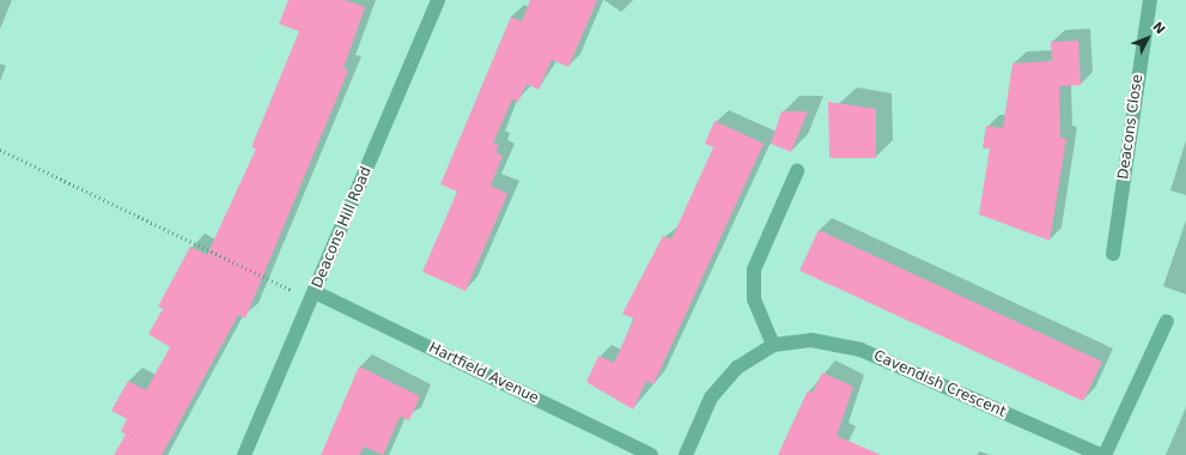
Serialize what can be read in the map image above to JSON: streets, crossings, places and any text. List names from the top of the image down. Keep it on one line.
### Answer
{"streets":{"street":["Deacons Close","Deacons Hill Road","Hartfield Avenue","Cavendish Crescent"]},"crossings":[["Deacons Hill Road","Hartfield Avenue"]],"north":"top right"}
